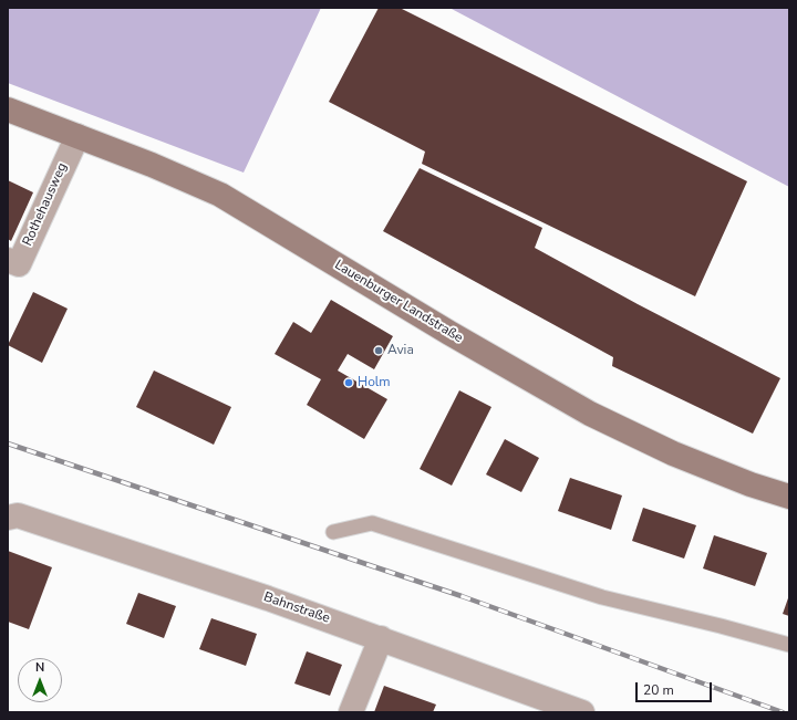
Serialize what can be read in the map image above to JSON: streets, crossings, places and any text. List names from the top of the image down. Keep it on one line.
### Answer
{"streets":{"main road":["Lauenburger Landstraße"],"street":["Rothehausweg","Bahnstraße"]},"crossings":[["Rothehausweg","Lauenburger Landstraße"]],"places":["Avia","Holm"],"scale_bar":"20 m","north":"top"}
